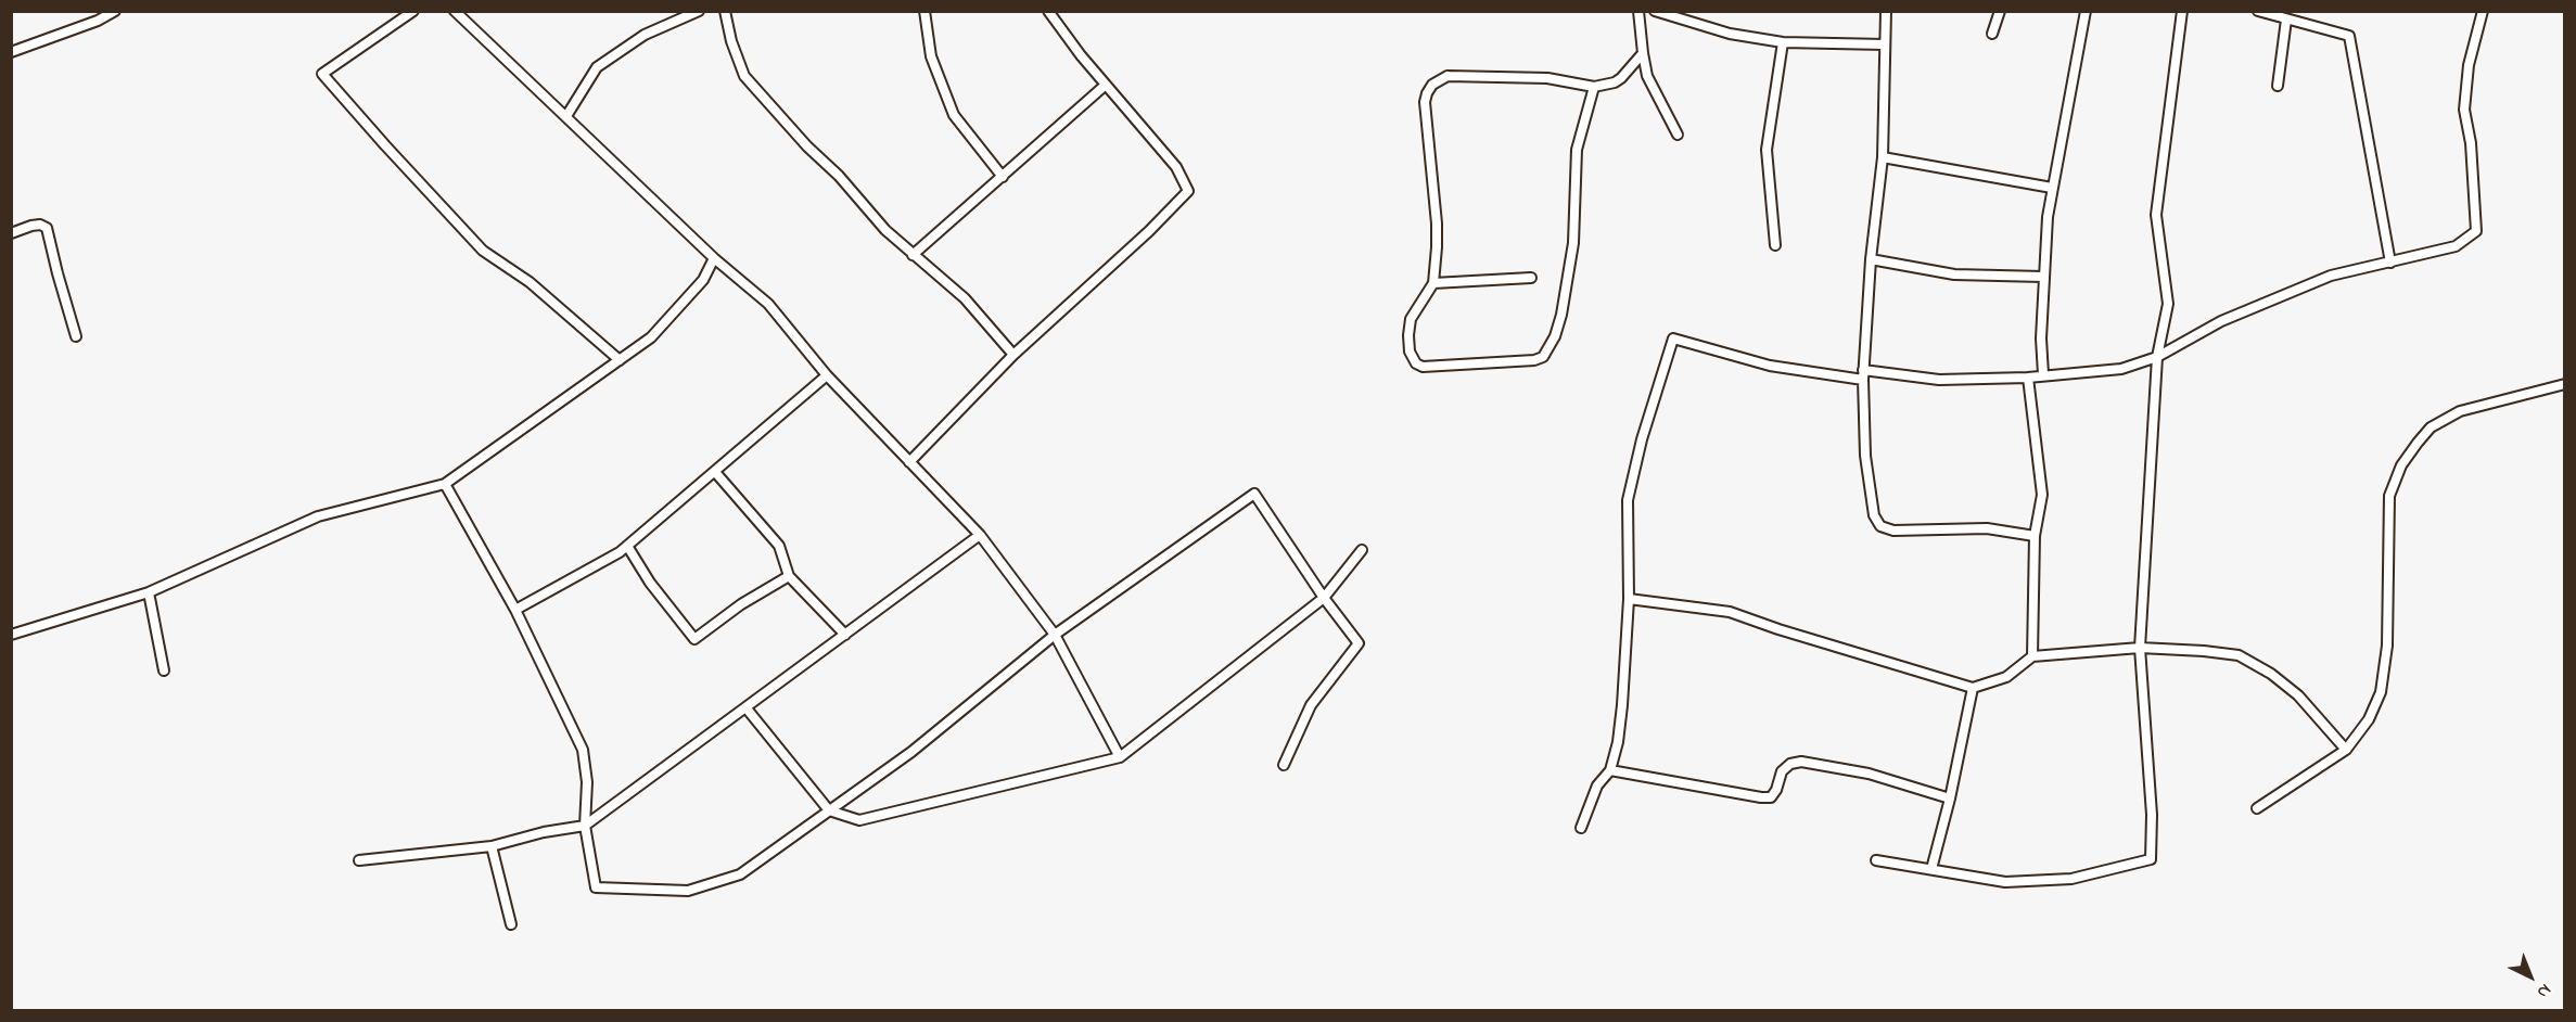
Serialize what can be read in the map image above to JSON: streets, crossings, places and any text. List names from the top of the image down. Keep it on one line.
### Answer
{"north":"bottom right"}
